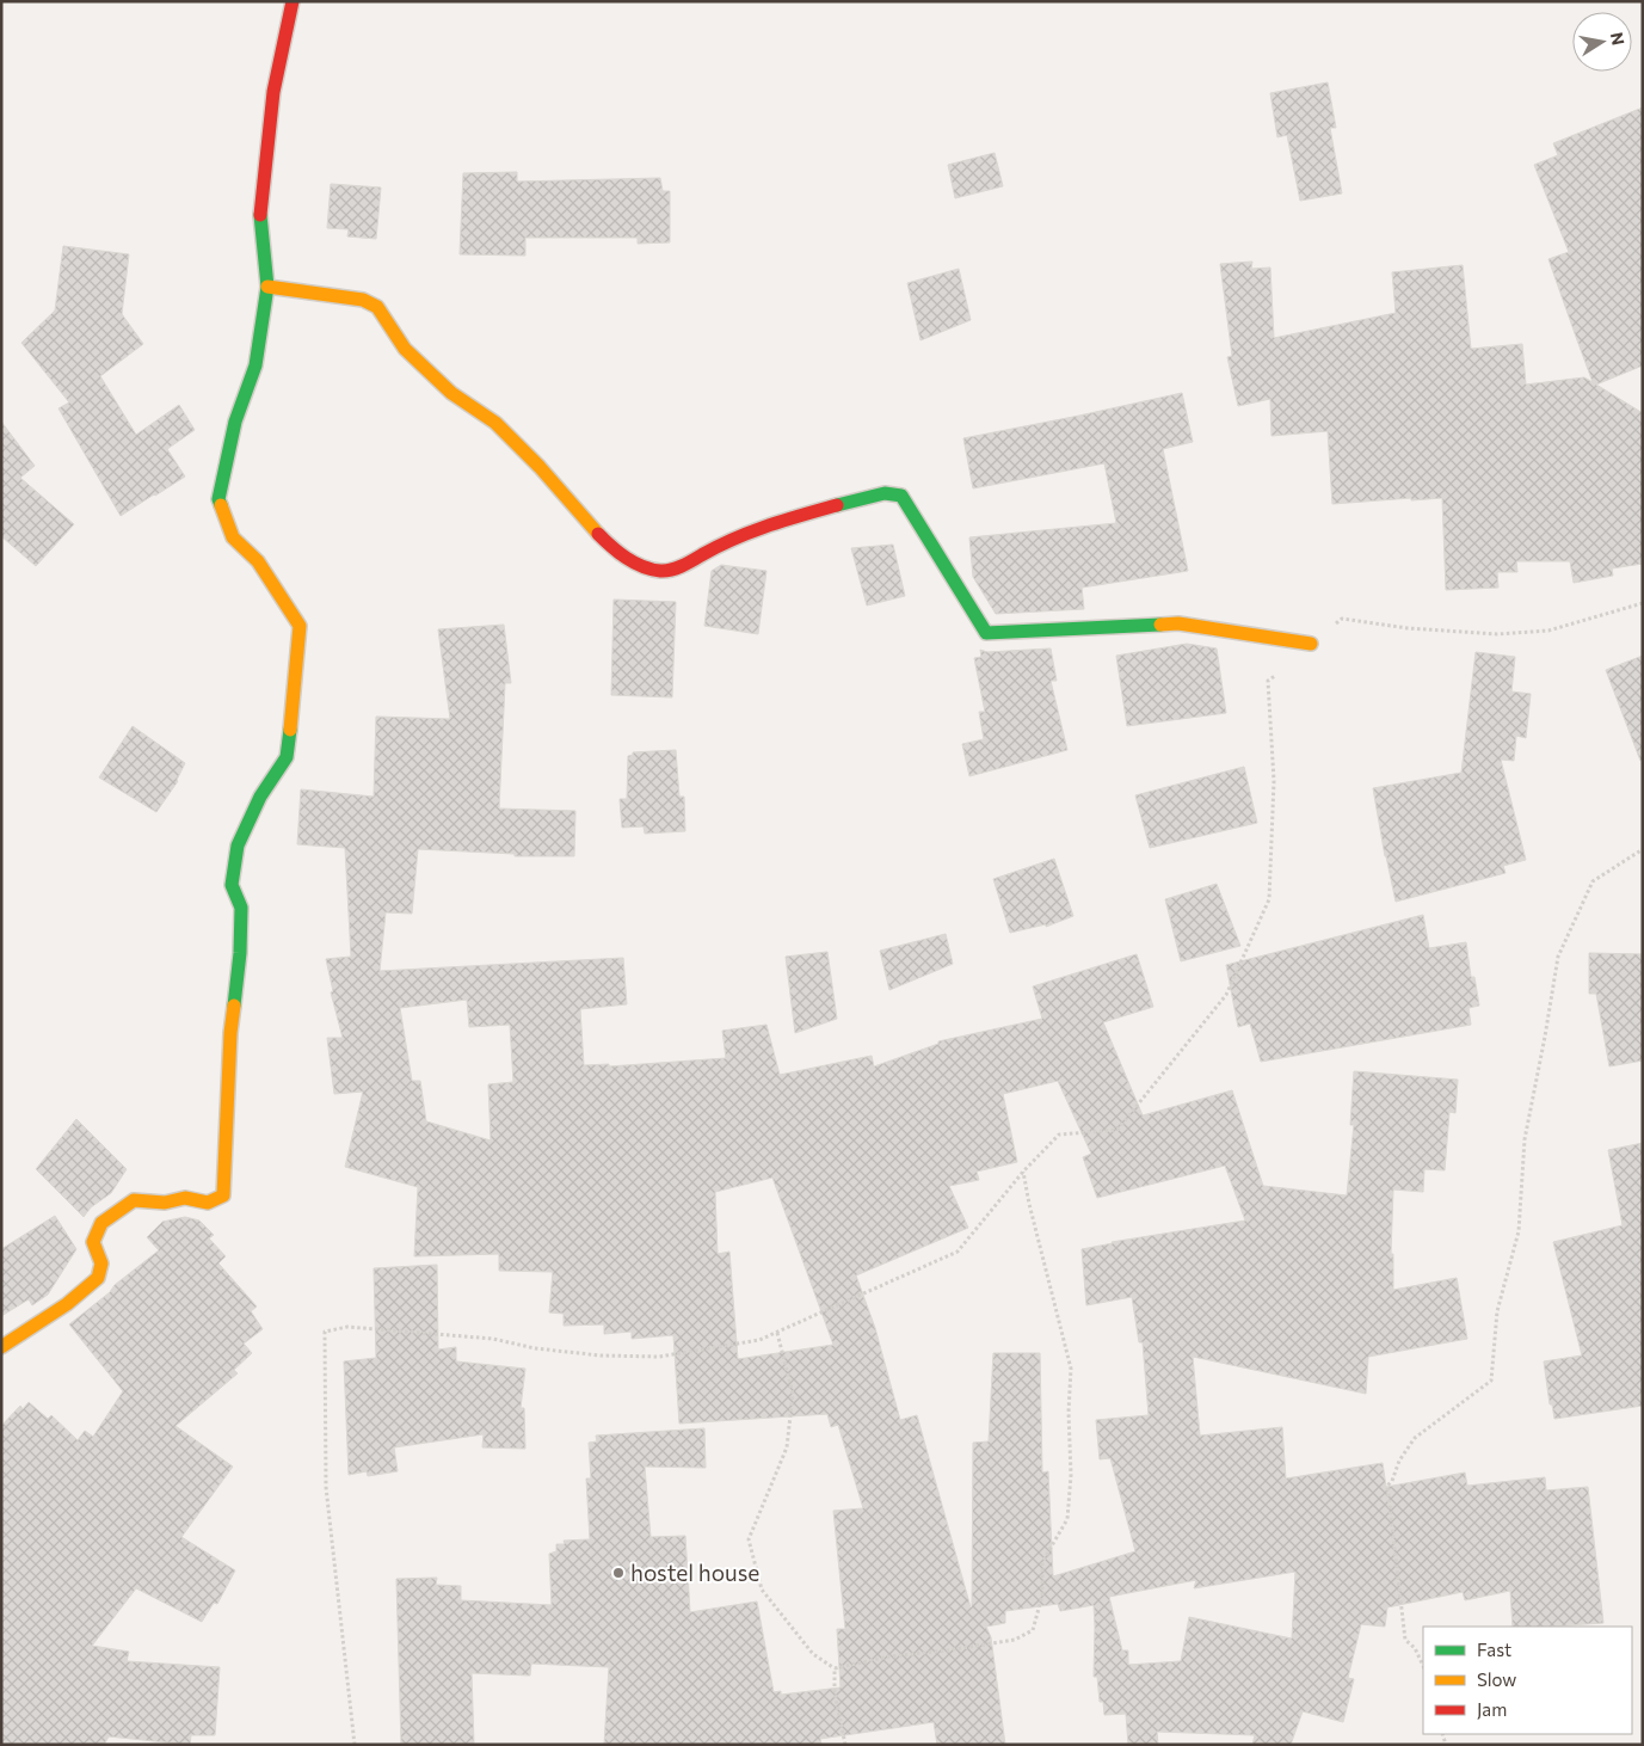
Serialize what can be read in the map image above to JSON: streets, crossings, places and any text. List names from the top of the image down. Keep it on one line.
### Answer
{"places":["hostel house"],"legend":["Fast","Slow","Jam"],"north":"right"}
